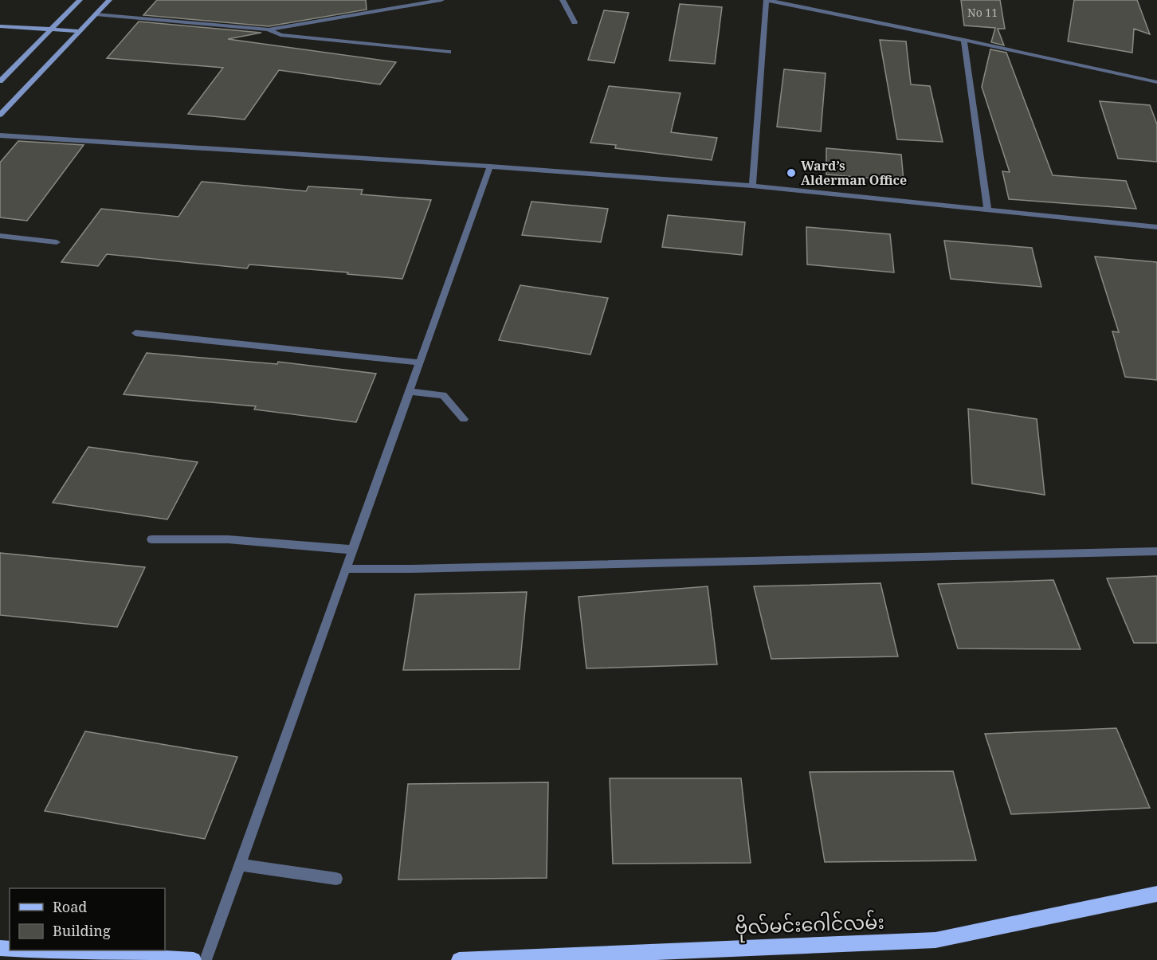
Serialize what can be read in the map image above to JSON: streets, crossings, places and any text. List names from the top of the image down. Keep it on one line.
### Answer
{"streets":{"main road":["ဗိုလ်မင်းဂေါင်လမ်း"]},"places":["Ward’s Alderman Office"],"house_numbers":["No 11"],"legend":["Road","Building"]}
